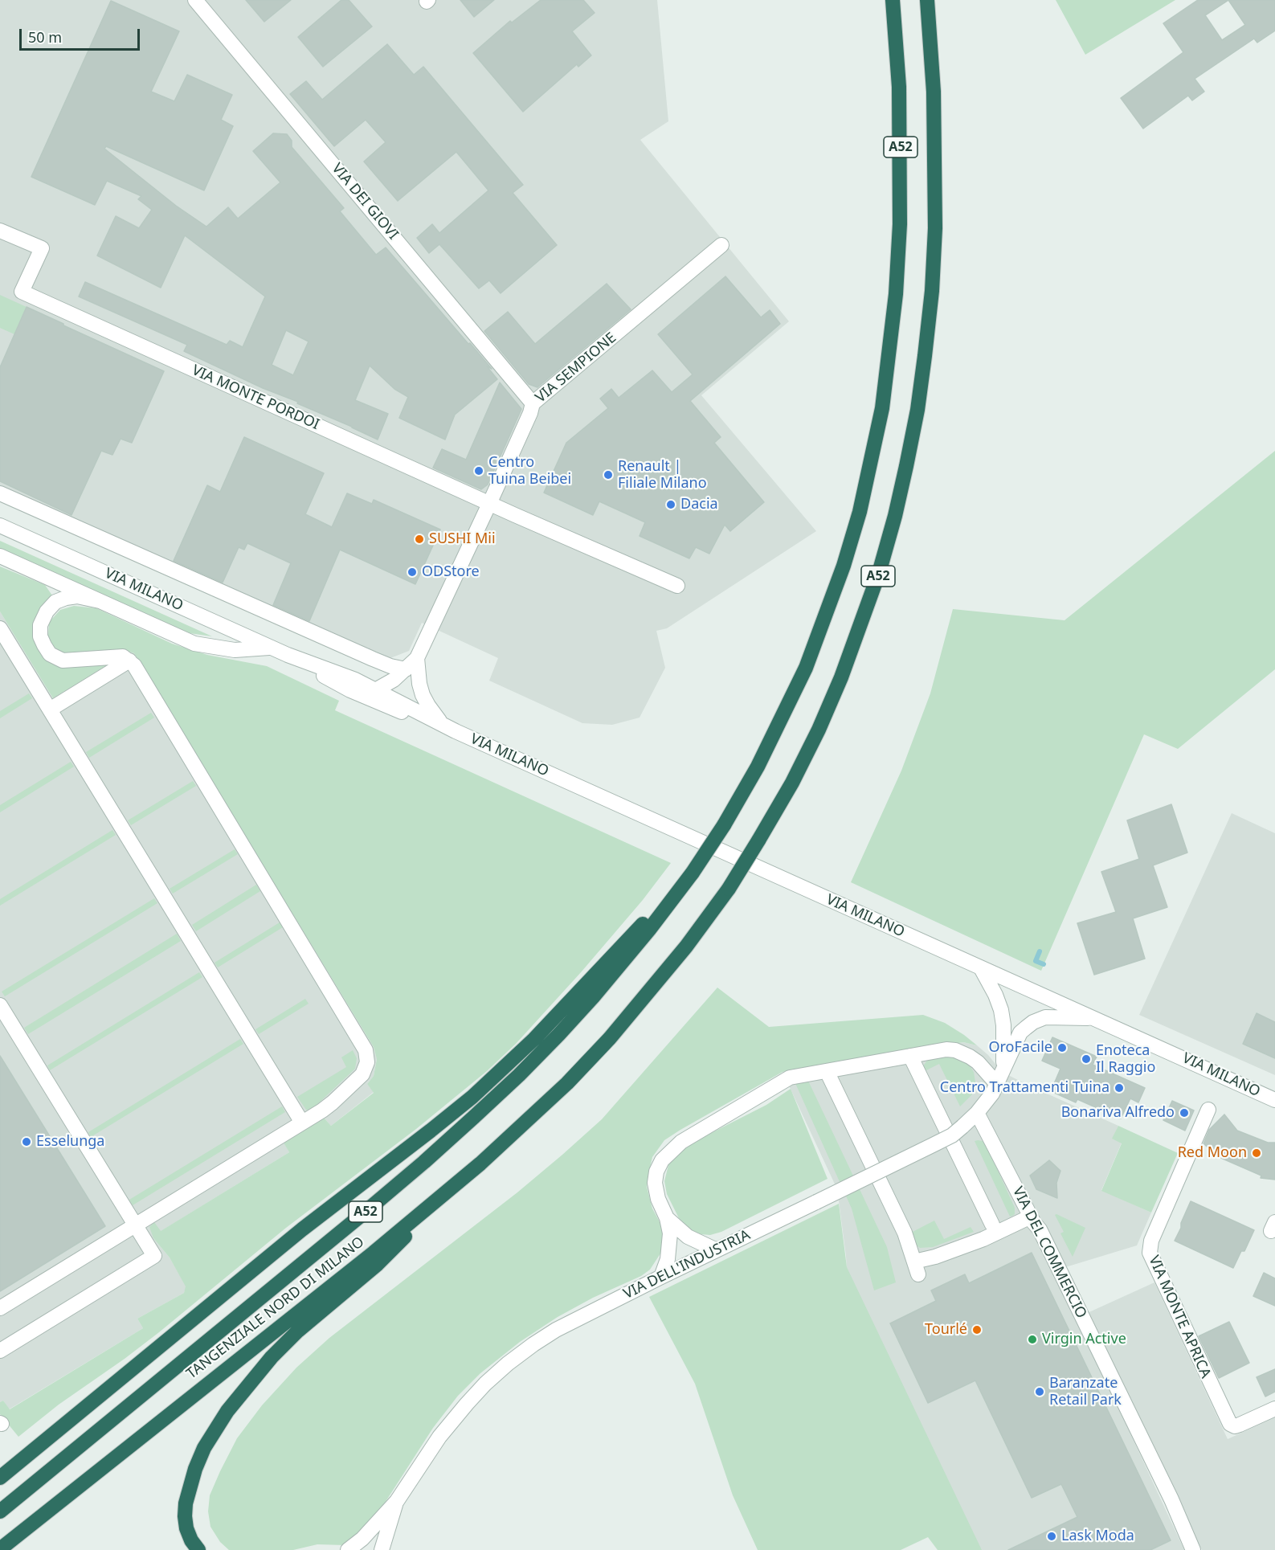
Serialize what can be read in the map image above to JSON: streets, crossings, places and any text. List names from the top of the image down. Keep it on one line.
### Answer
{"streets":{"highway":["A52","TANGENZIALE NORD DI MILANO"],"street":["VIA DEI GIOVI","VIA SEMPIONE","VIA MONTE PORDOI","VIA MILANO","VIA DEL COMMERCIO","VIA DELL'INDUSTRIA","VIA MONTE APRICA"]},"crossings":[["VIA DEI GIOVI","VIA SEMPIONE"],["VIA SEMPIONE","VIA MONTE PORDOI"],["VIA SEMPIONE","VIA MILANO"],["VIA MILANO","VIA DELL'INDUSTRIA"],["VIA DEL COMMERCIO","VIA DELL'INDUSTRIA"]],"places":["Centro Tuina Beibei","Renault | Filiale Milano","Dacia","SUSHI Mii","ODStore","OroFacile","Enoteca Il Raggio","Centro Trattamenti Tuina","Bonariva Alfredo","Esselunga","Red Moon","Tourlé","Virgin Active","Baranzate Retail Park","Lask Moda"],"scale_bar":"50 m"}
